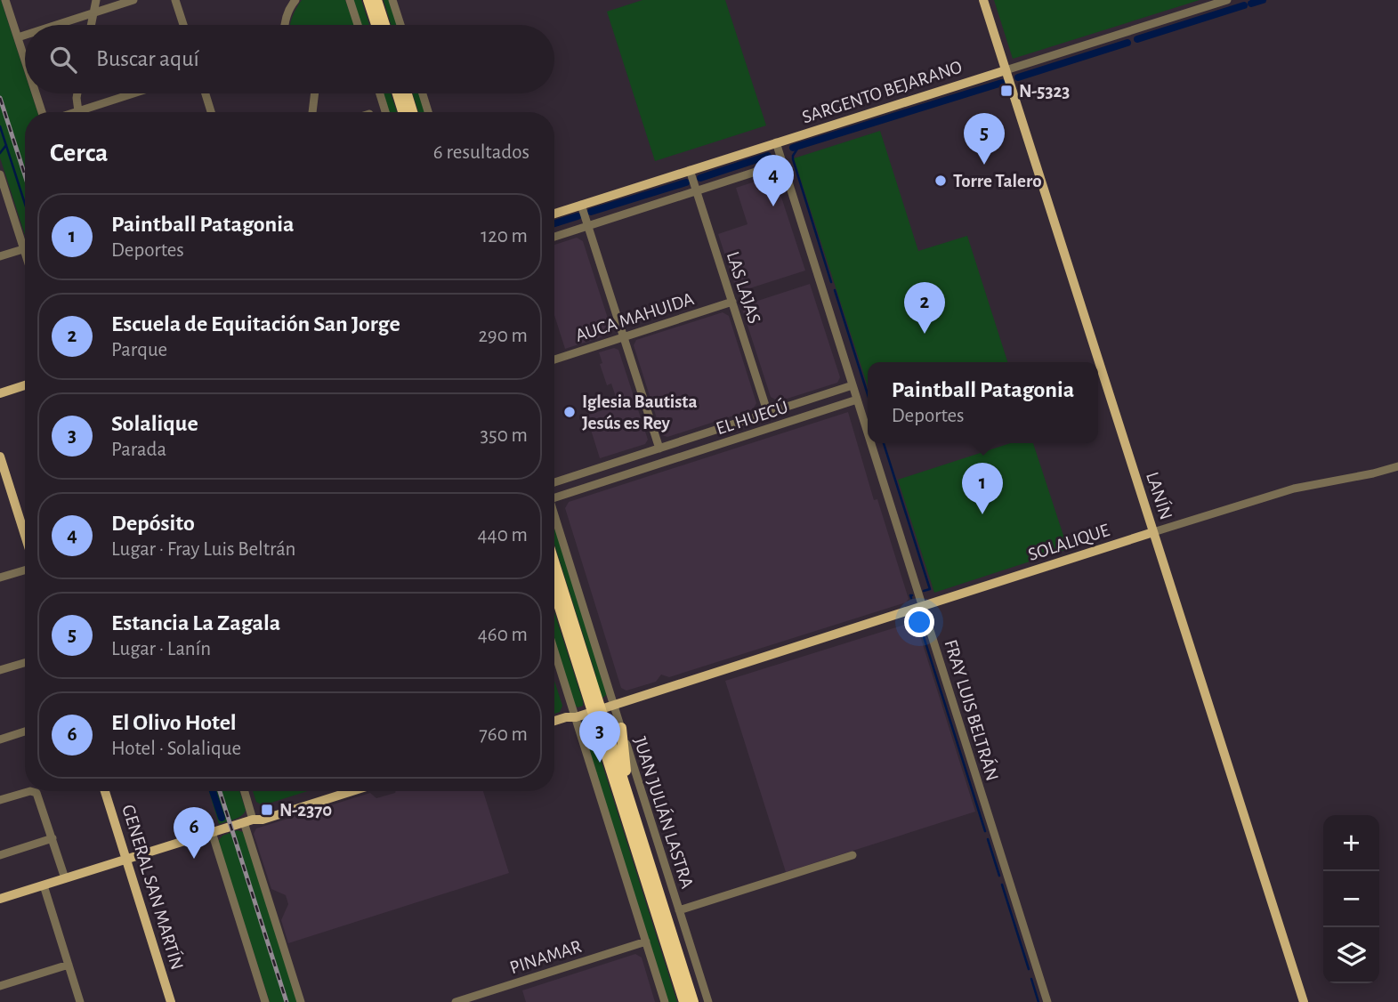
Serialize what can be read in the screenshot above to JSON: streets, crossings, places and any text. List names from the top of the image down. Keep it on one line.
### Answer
{"streets":{"main road":["SARGENTO BEJARANO","LANÍN","SOLALIQUE","GENERAL SAN MARTÍN"],"street":["LAS LAJAS","AUCA MAHUIDA","EL HUECÚ","FRAY LUIS BELTRÁN","JUAN JULIÁN LASTRA","PINAMAR"]},"crossings":[["SARGENTO BEJARANO","LAS LAJAS"],["SARGENTO BEJARANO","LANÍN"],["SARGENTO BEJARANO","FRAY LUIS BELTRÁN"],["LAS LAJAS","AUCA MAHUIDA"],["LAS LAJAS","EL HUECÚ"],["EL HUECÚ","FRAY LUIS BELTRÁN"],["LANÍN","SOLALIQUE"],["SOLALIQUE","FRAY LUIS BELTRÁN"],["SOLALIQUE","JUAN JULIÁN LASTRA"]],"places":{"transit":["N-5323","N-2370"],"other":["Torre Talero","Iglesia Bautista Jesús es Rey"]},"page":{"search":"Buscar aquí","heading":["Cerca","6 resultados"],"pins":["5","4","2","1","3","6"],"list":[{"mark":"1","name":"Paintball Patagonia","note":"Deportes","value":"120 m"},{"mark":"2","name":"Escuela de Equitación San Jorge","note":"Parque","value":"290 m"},{"mark":"3","name":"Solalique","note":"Parada","value":"350 m"},{"mark":"4","name":"Depósito","note":"Lugar · Fray Luis Beltrán","value":"440 m"},{"mark":"5","name":"Estancia La Zagala","note":"Lugar · Lanín","value":"460 m"},{"mark":"6","name":"El Olivo Hotel","note":"Hotel · Solalique","value":"760 m"}],"popup":["Paintball Patagonia","Deportes"],"map_buttons":["+","−"]}}
